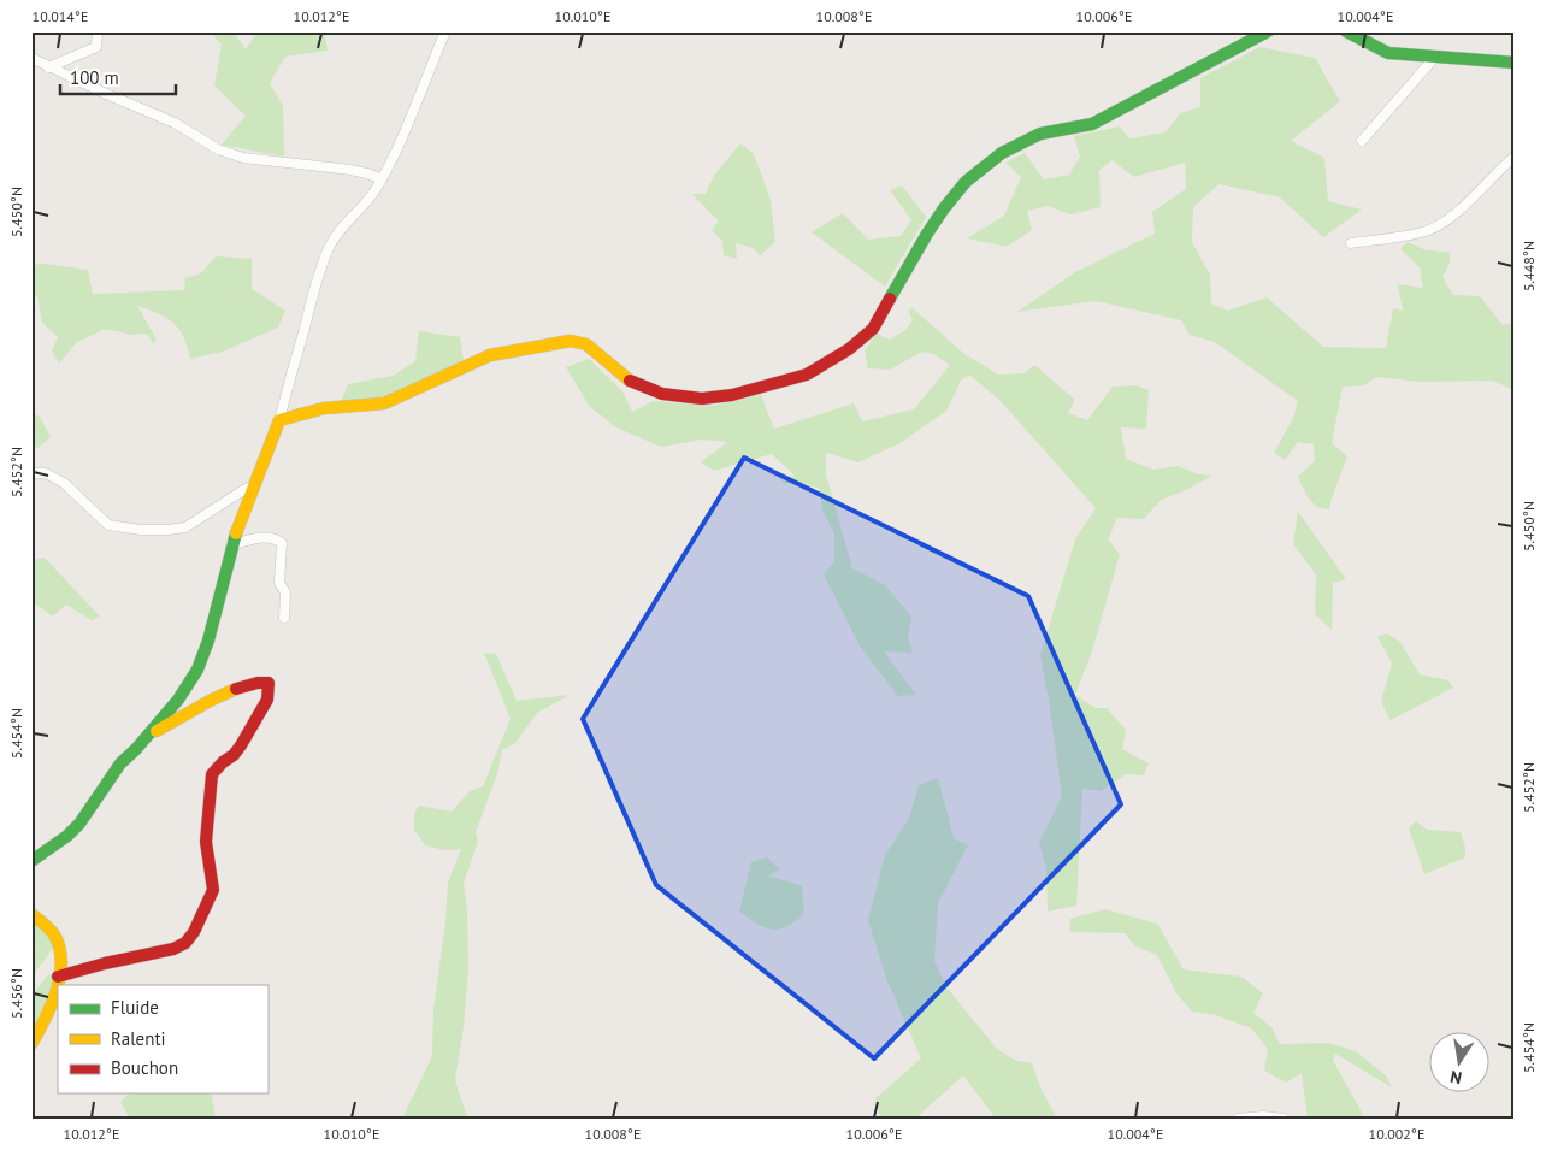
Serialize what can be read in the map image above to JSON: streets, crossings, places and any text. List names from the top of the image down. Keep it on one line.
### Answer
{"legend":["Fluide","Ralenti","Bouchon"],"scale_bar":"100 m","north":"bottom","coordinates":["10.014°E","10.012°E","10.010°E","10.008°E","10.006°E","10.004°E","5.450°N","5.448°N","5.452°N","5.454°N","5.456°N","10.002°E"]}
